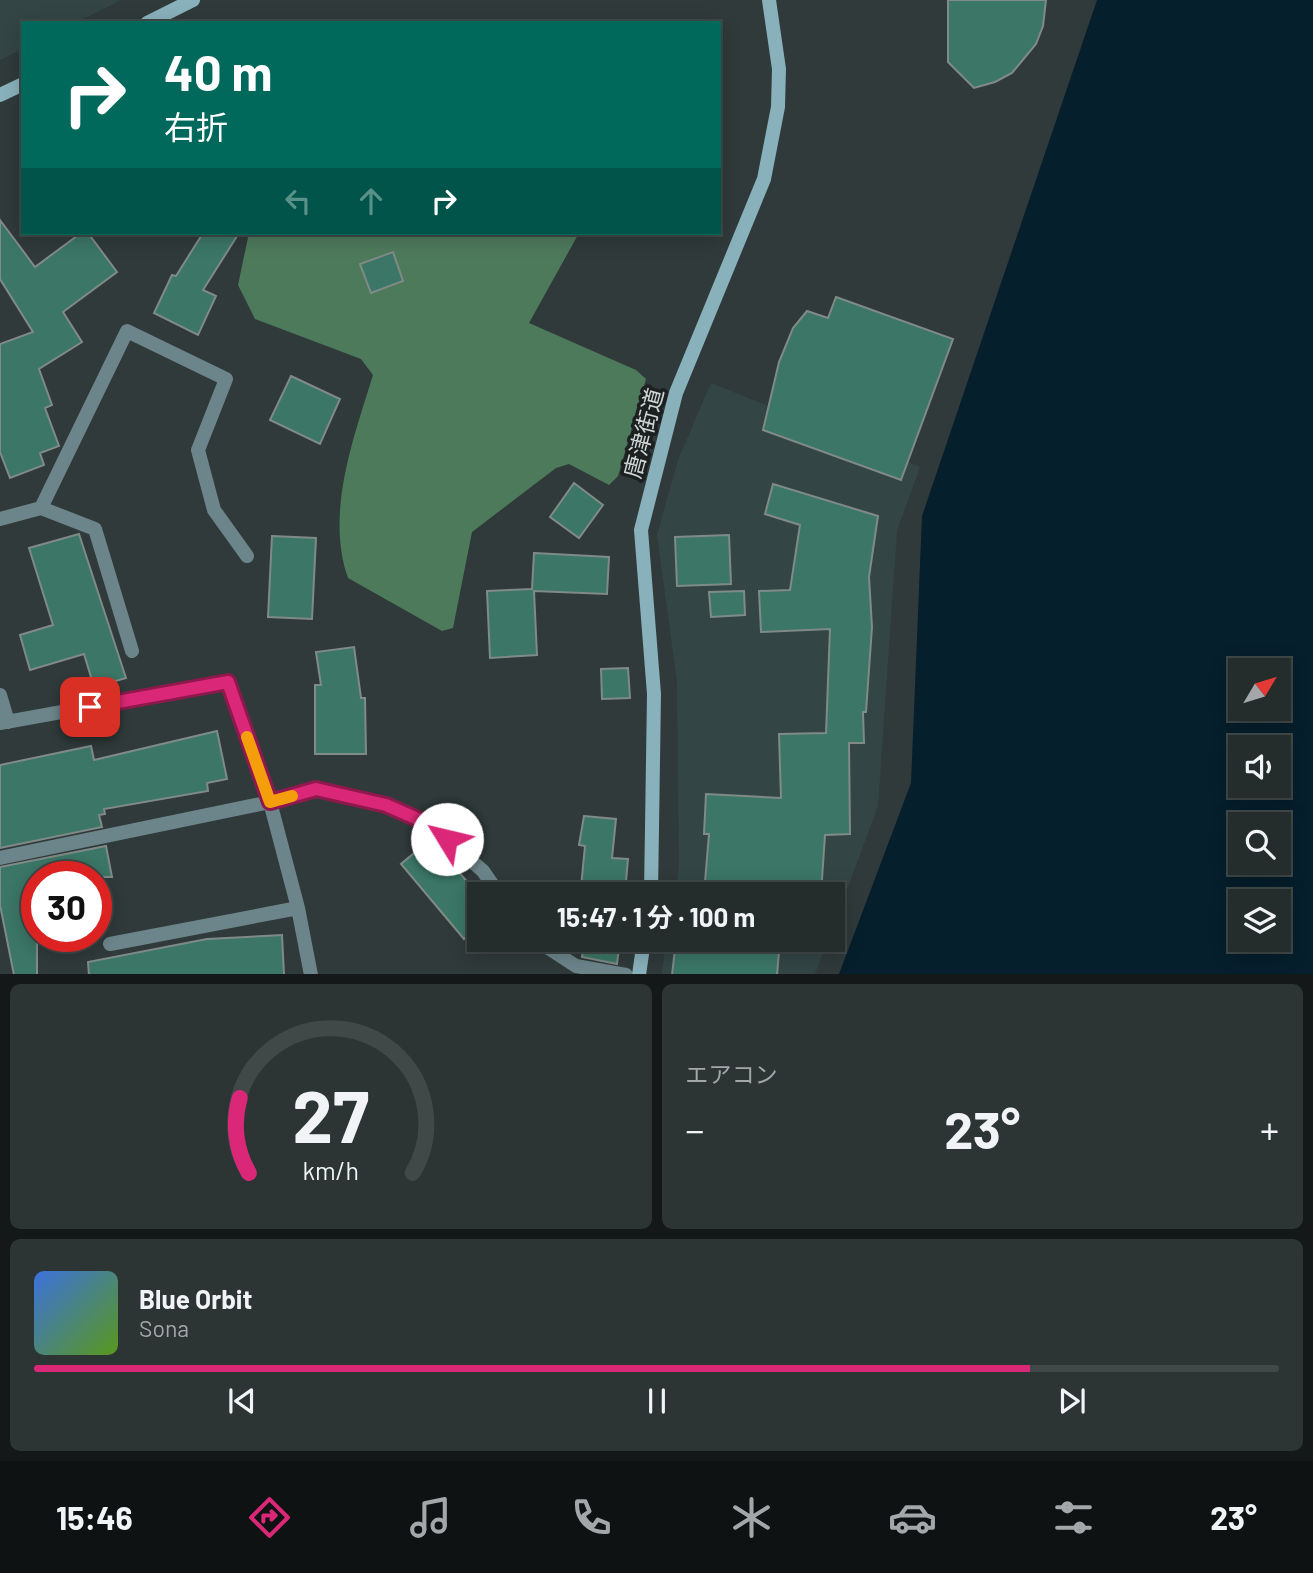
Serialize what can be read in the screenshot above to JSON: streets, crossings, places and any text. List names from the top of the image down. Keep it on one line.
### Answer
{"streets":{"street":["唐津街道"]},"north":"top right","page":{"turn":["40 m","右折"],"limit":"30","trip":"15:47 · 1 分 · 100 m","tile":"エアコン","heat":["−","23°","+"],"song":["Blue Orbit","Sona"],"tabs":["15:46","23°"],"gauge":["27","km/h"]}}
